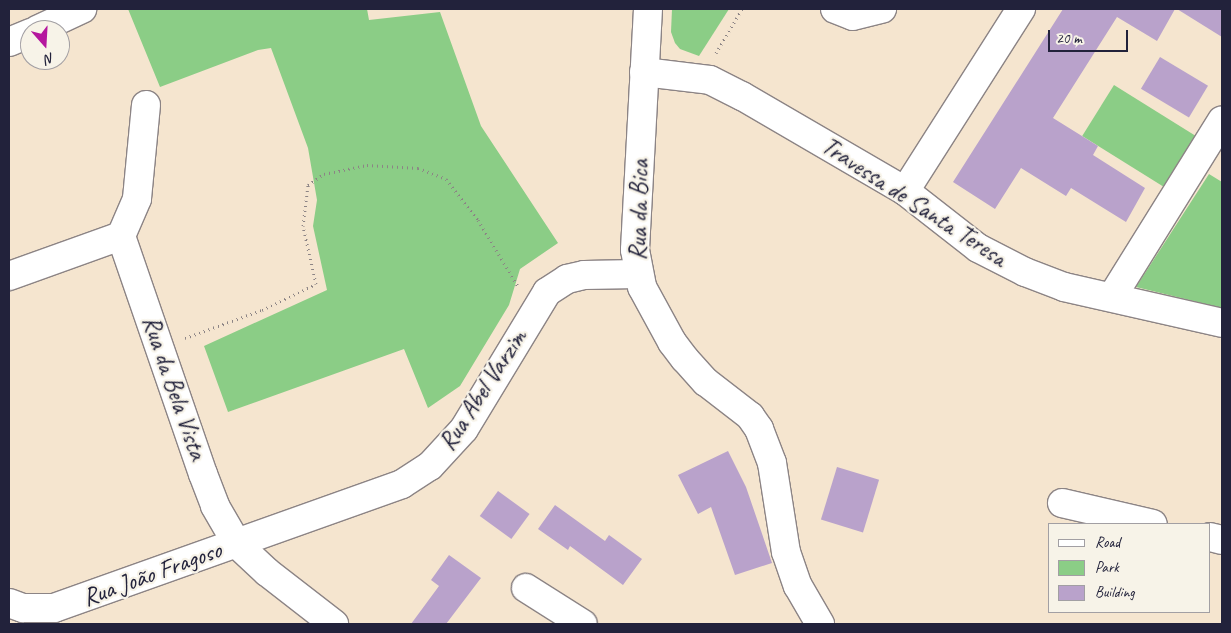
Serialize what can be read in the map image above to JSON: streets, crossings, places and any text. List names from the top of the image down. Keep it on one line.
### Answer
{"streets":{"street":["Travessa de Santa Teresa","Rua da Bica","Rua da Bela Vista","Rua Abel Varzim","Rua João Fragoso"]},"crossings":[["Travessa de Santa Teresa","Rua da Bica"],["Rua da Bica","Rua Abel Varzim"],["Rua da Bela Vista","Rua Abel Varzim"],["Rua da Bela Vista","Rua João Fragoso"],["Rua Abel Varzim","Rua João Fragoso"]],"legend":["Road","Park","Building"],"scale_bar":"20 m","north":"bottom"}
